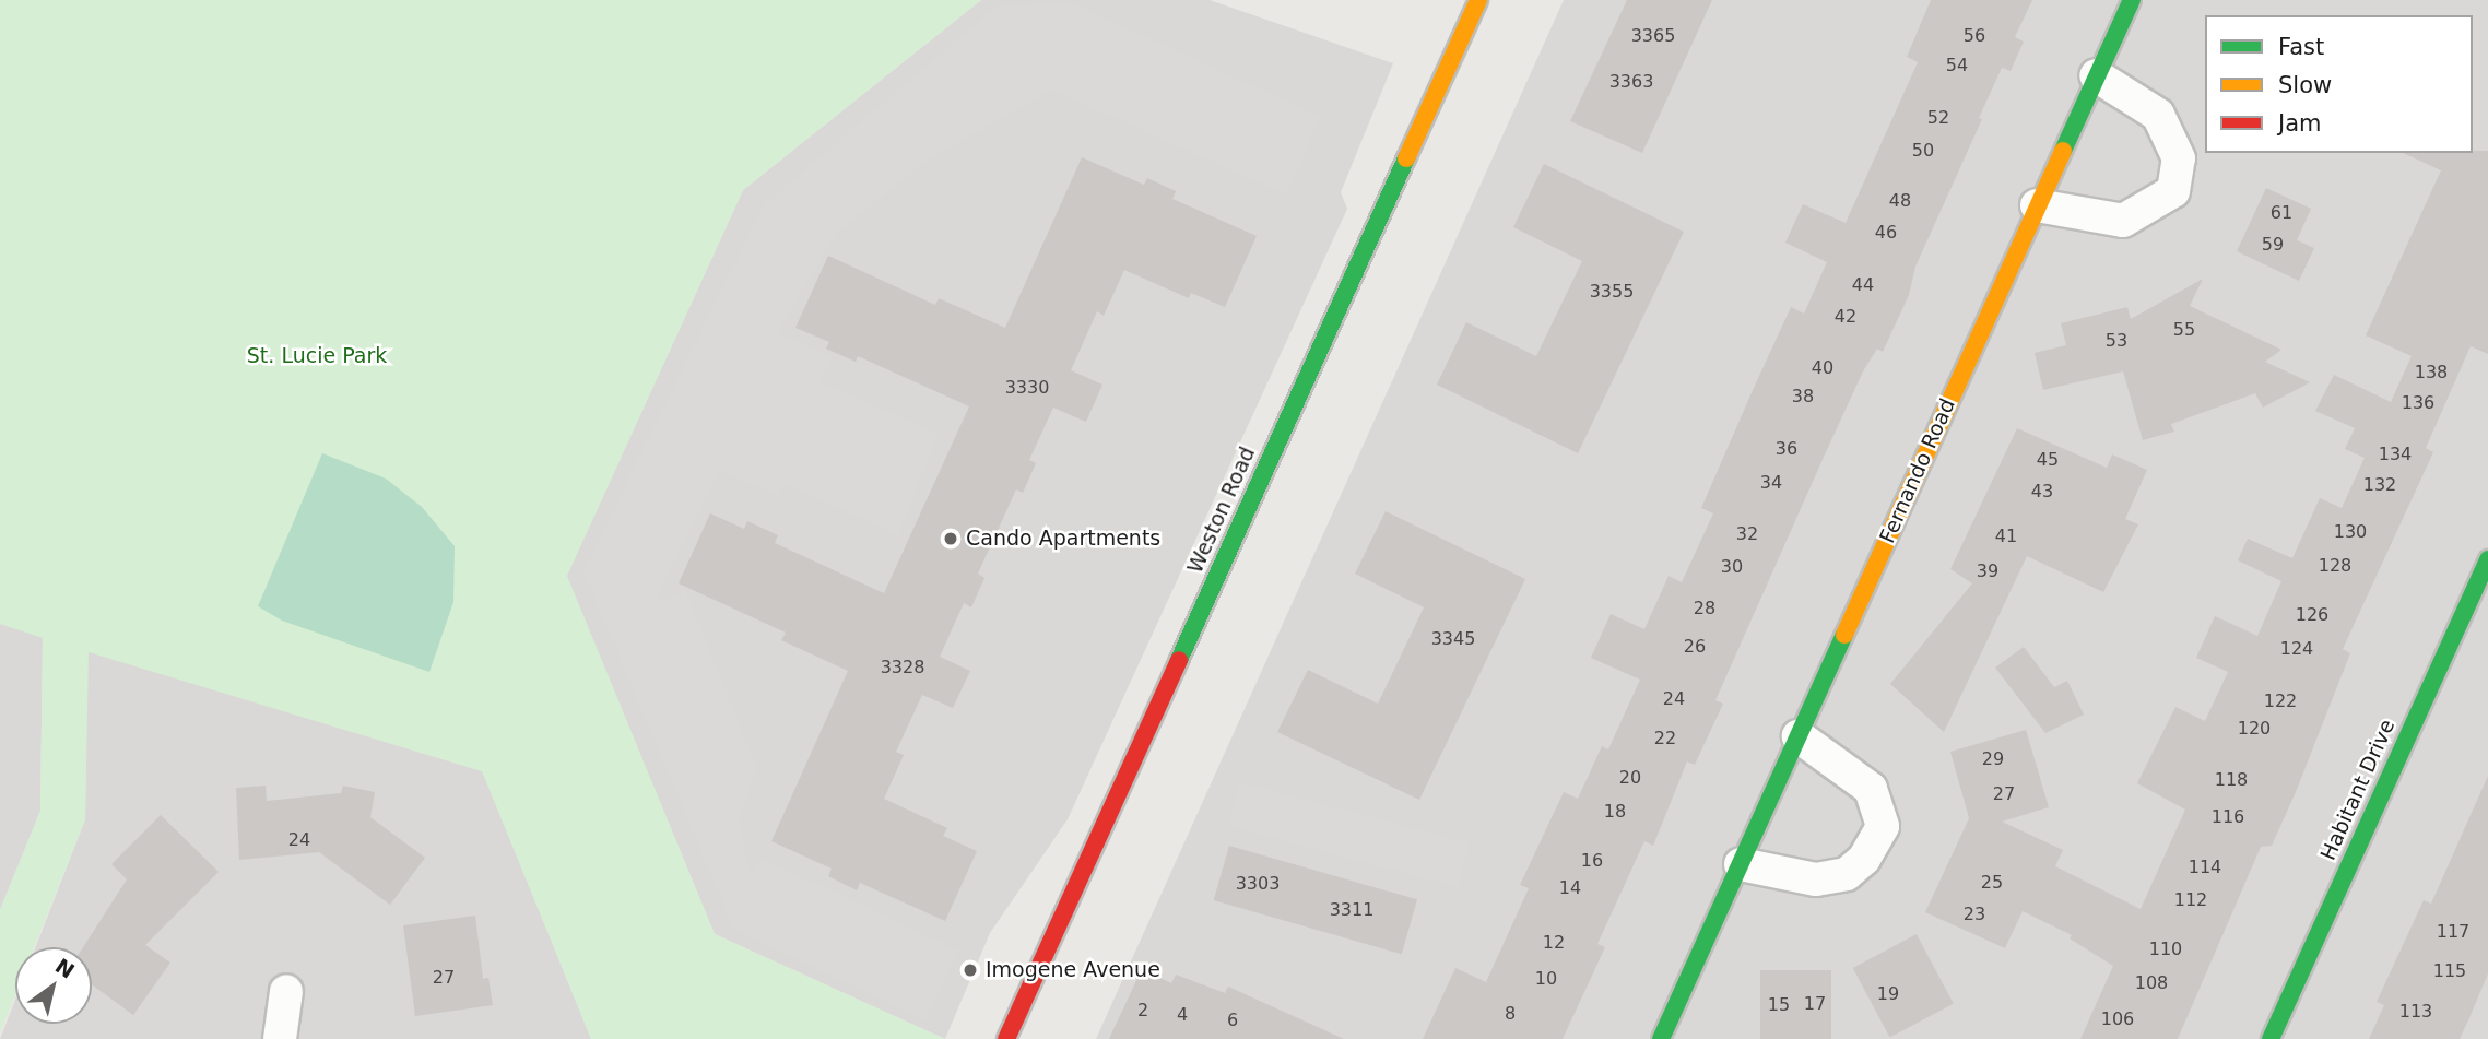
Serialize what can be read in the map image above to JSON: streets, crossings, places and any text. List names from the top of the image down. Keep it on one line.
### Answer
{"streets":{"street":["Fernando Road","Weston Road","Habitant Drive"]},"parks":["St. Lucie Park"],"places":["Cando Apartments","Imogene Avenue"],"house_numbers":["3365","56","54","3363","52","50","48","61","46","59","44","3355","42","55","53","40","138","3330","38","136","36","134","45","34","132","43","130","32","41","128","30","39","28","126","3345","26","124","3328","24","122","120","22","29","20","118","27","18","116","24","16","114","25","3303","14","112","3311","23","117","12","110","115","27","10","108","19","17","15","2","113","8","4","106","6"],"legend":["Fast","Slow","Jam"],"north":"top right"}
